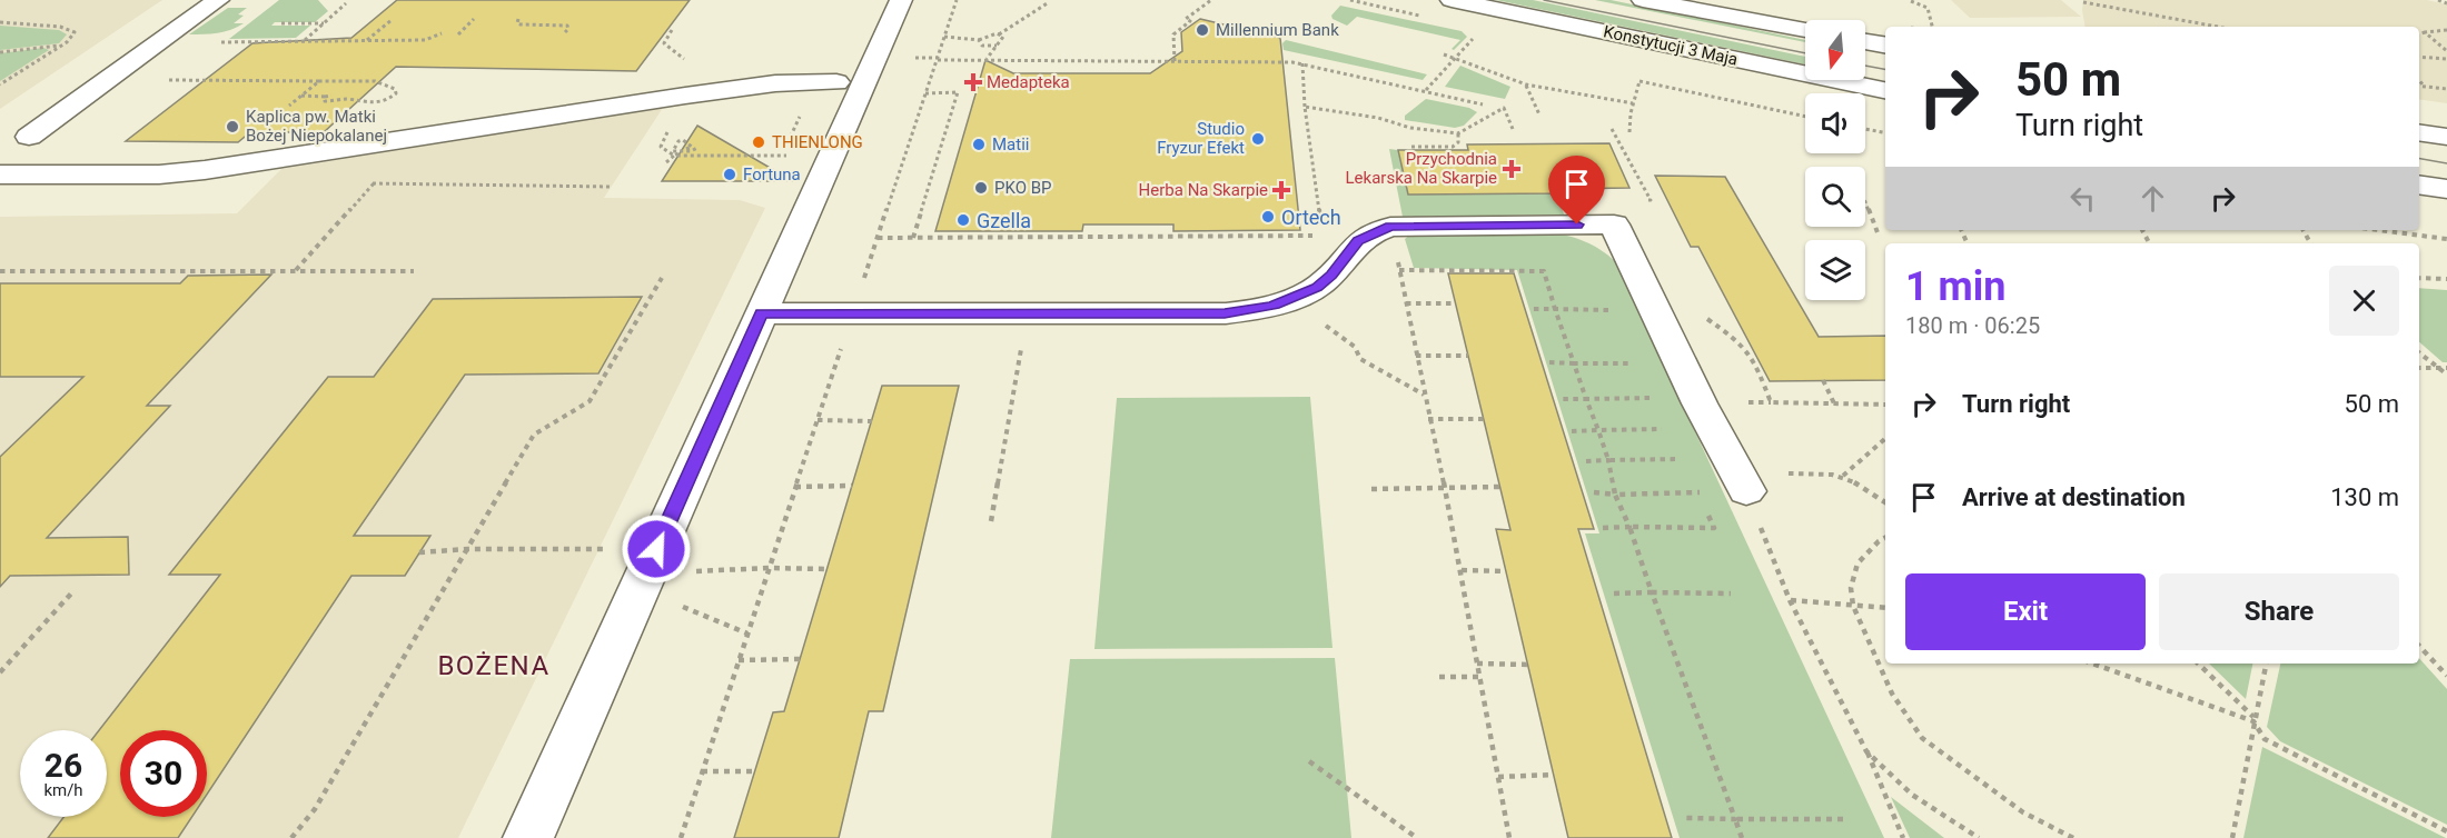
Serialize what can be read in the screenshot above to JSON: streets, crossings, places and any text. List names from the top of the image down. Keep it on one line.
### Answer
{"streets":{"street":["Konstytucji 3 Maja"]},"districts":["BOŻENA"],"places":{"other":["Millennium Bank","Kaplica pw. Matki Bożej Niepokalanej","Studio Fryzur Efekt","THIENLONG","Matii","Fortuna","PKO BP","Ortech","Gzella"],"health":["Medapteka","Przychodnia Lekarska Na Skarpie","Herba Na Skarpie"]},"north":"bottom","page":{"turn":["50 m","Turn right"],"heading":["1 min","180 m · 06:25"],"list":[{"name":"Turn right","value":"50 m"},{"name":"Arrive at destination","value":"130 m"}],"buttons":["Exit","Share"],"speed":"26 km/h","limit":"30"}}
